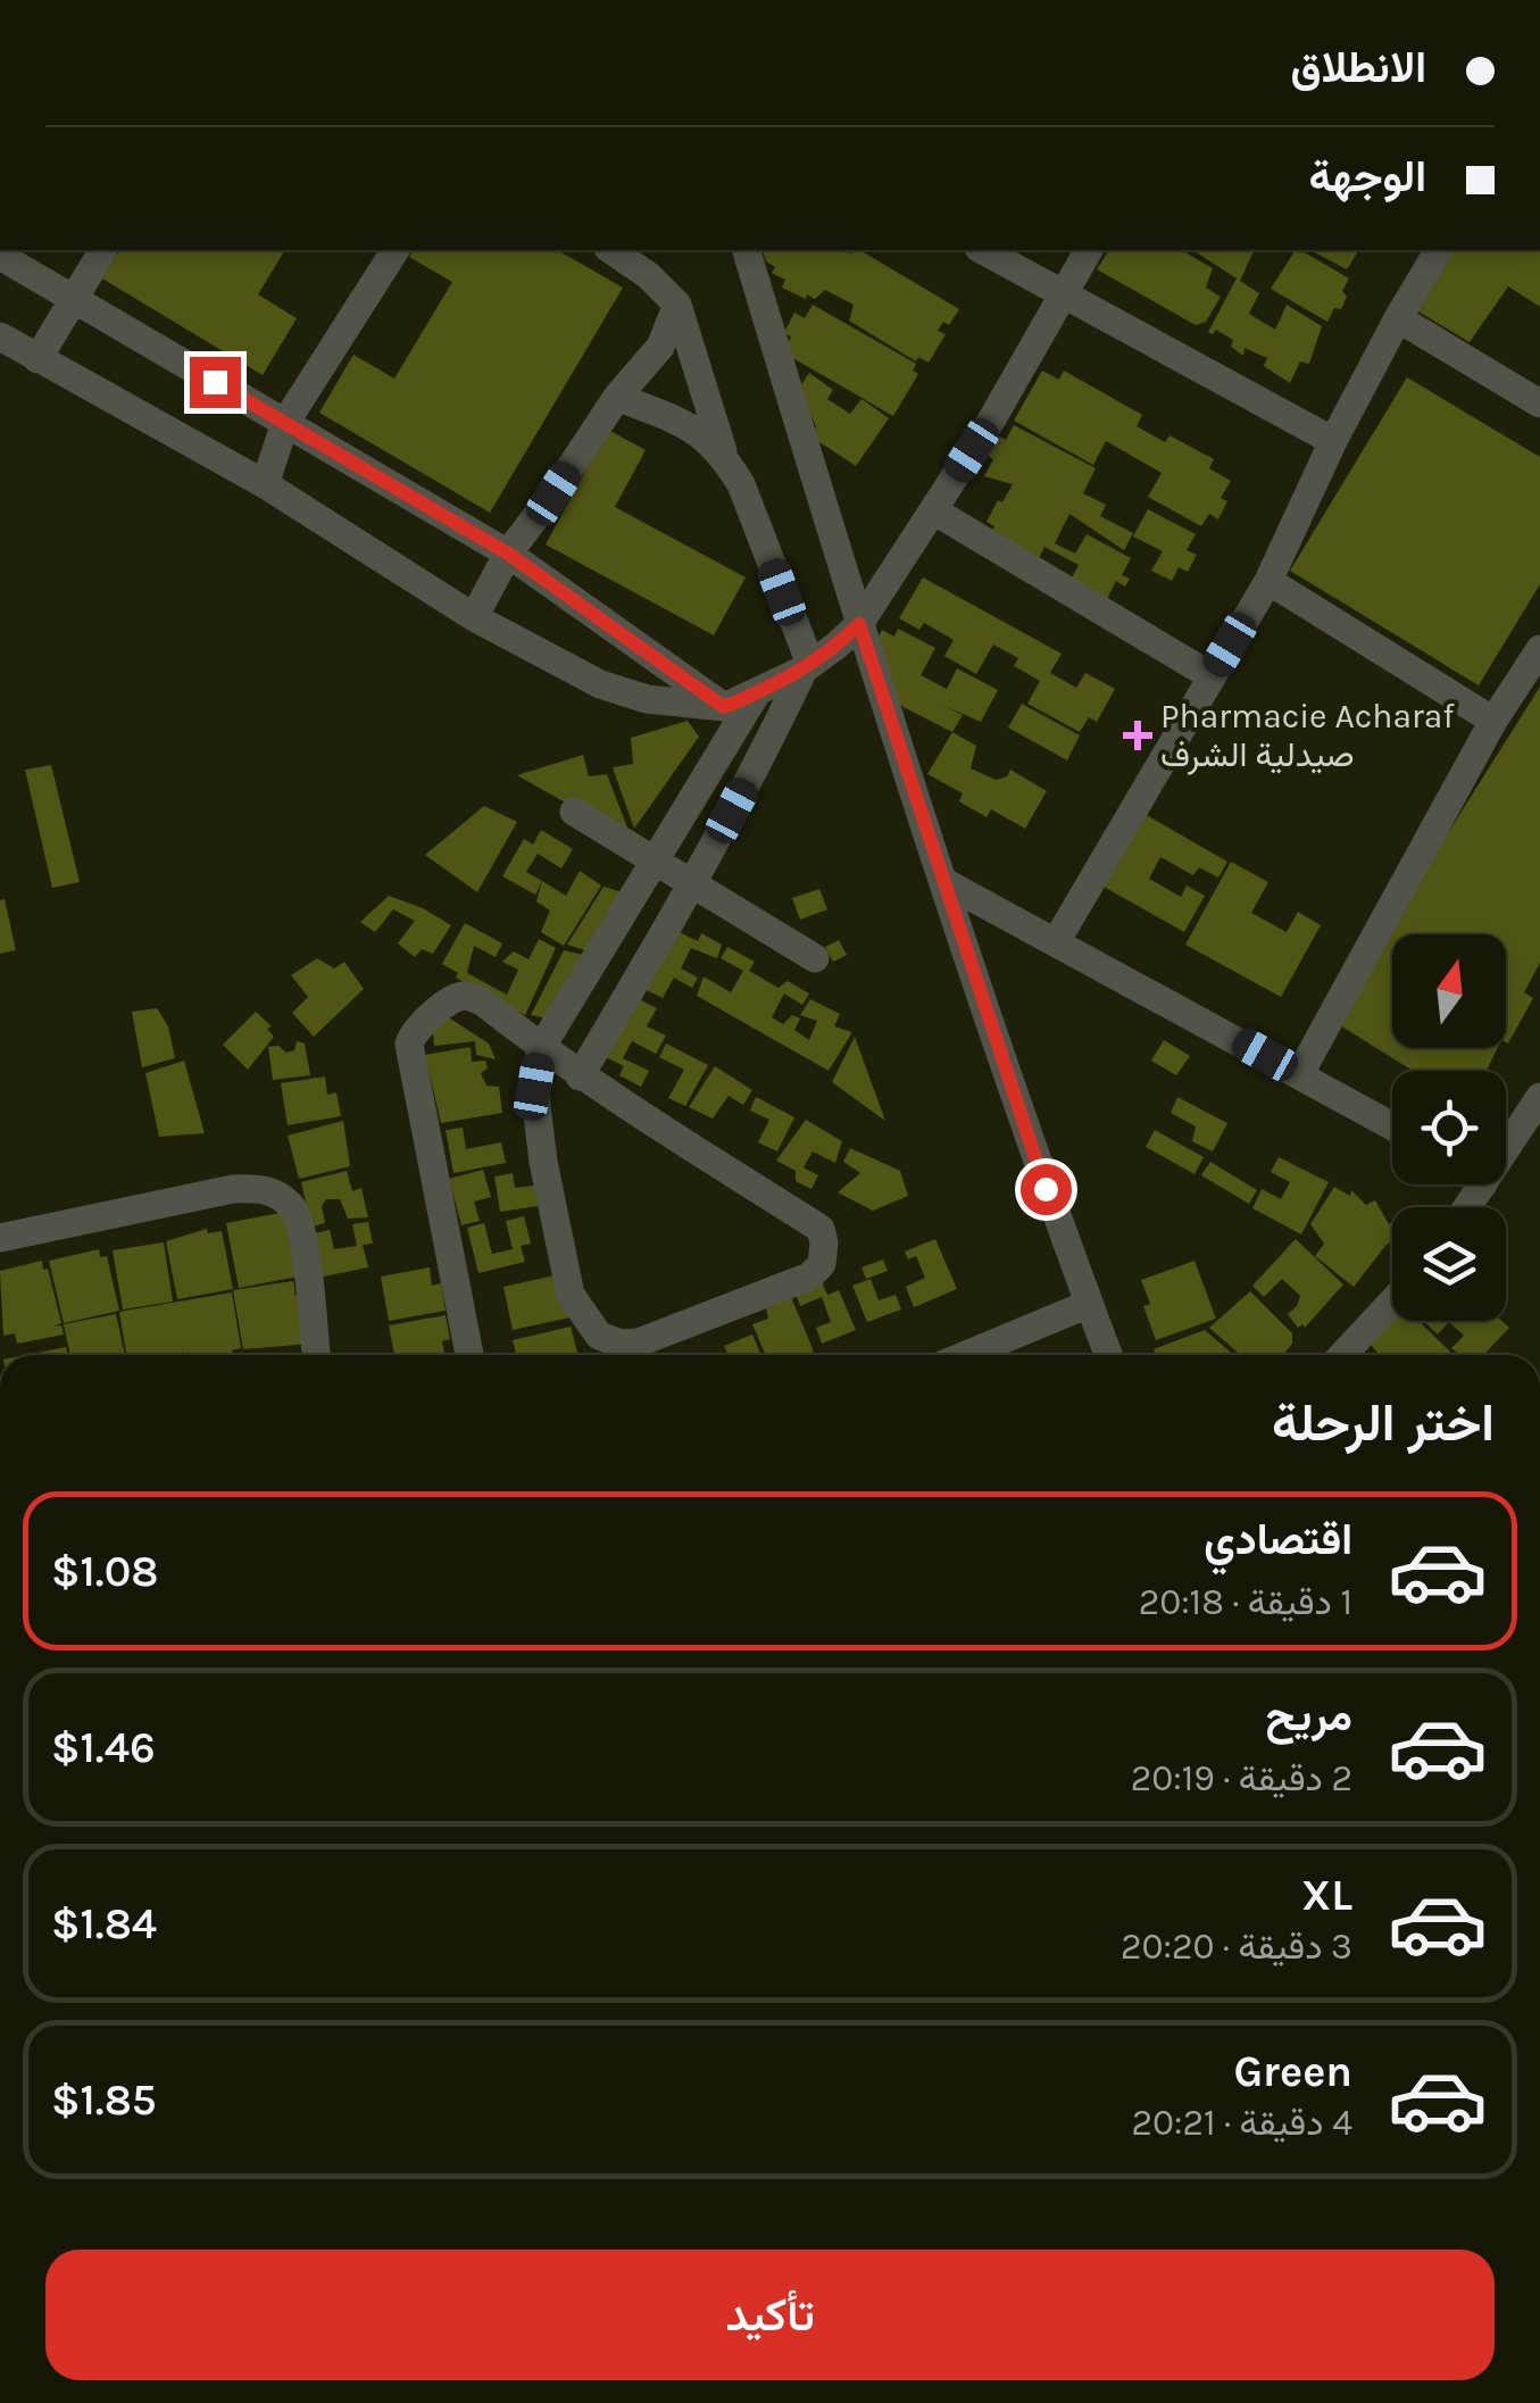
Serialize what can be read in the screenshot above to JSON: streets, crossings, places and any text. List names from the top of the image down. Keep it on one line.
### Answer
{"places":{"health":["Pharmacie Acharaf صيدلية الشرف"]},"north":"top","page":{"banner":["الانطلاق","الوجهة"],"heading":"اختر الرحلة","list":[{"name":"اقتصادي","note":"1 دقيقة · 20:18","value":"$1.08"},{"name":"مريح","note":"2 دقيقة · 20:19","value":"$1.46"},{"name":"XL","note":"3 دقيقة · 20:20","value":"$1.84"},{"name":"Green","note":"4 دقيقة · 20:21","value":"$1.85"}],"buttons":"تأكيد"}}
